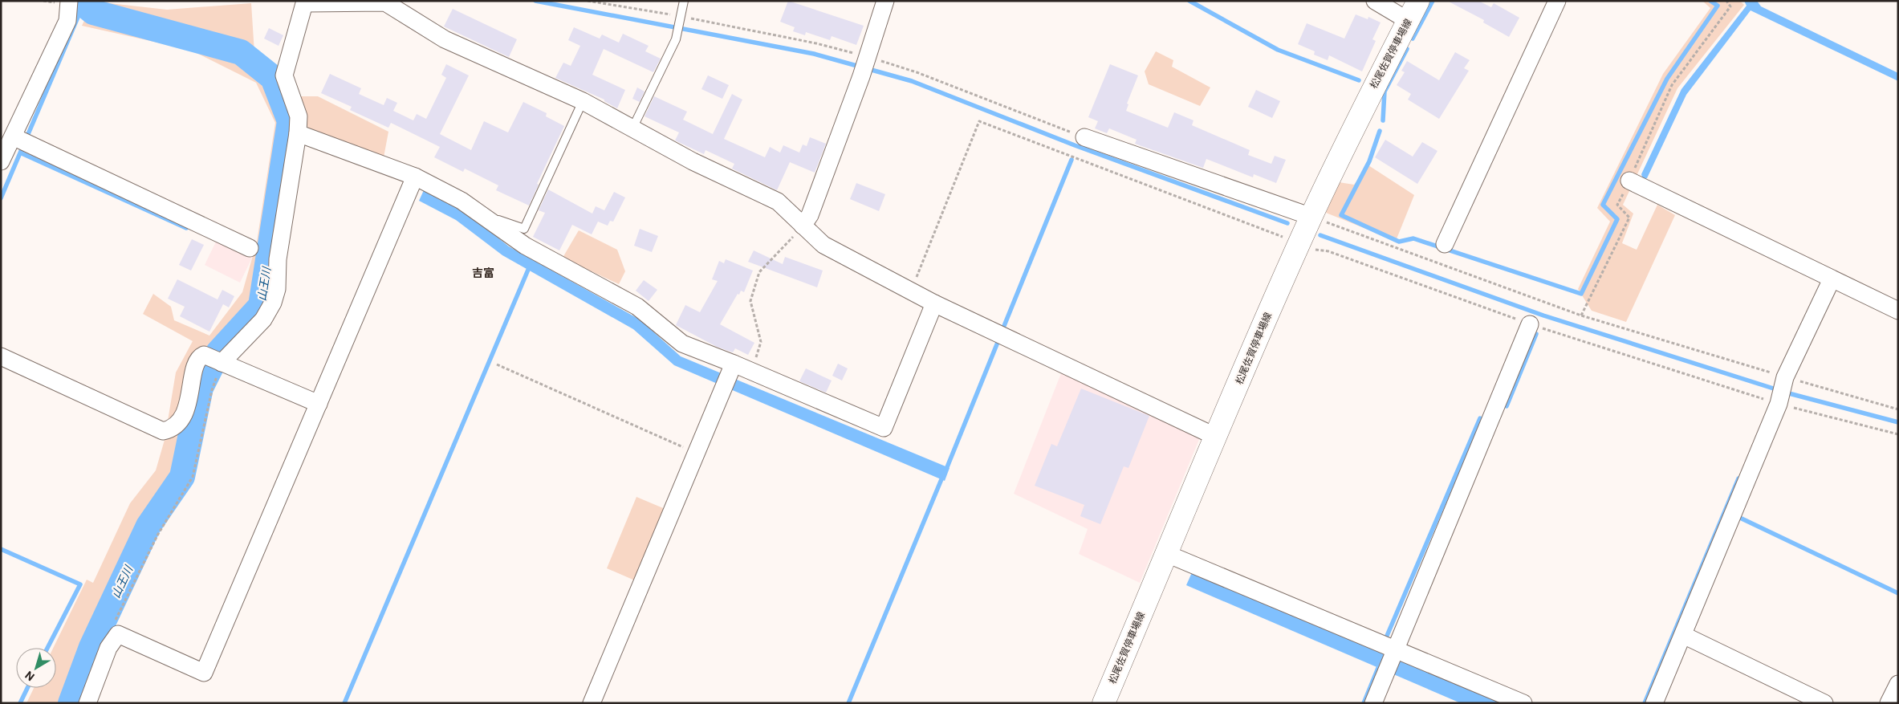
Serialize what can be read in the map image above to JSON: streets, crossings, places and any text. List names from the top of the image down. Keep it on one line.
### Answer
{"streets":{"main road":["松尾佐賀停車場線"]},"districts":["吉富"],"water":["山王川"],"north":"bottom left"}
